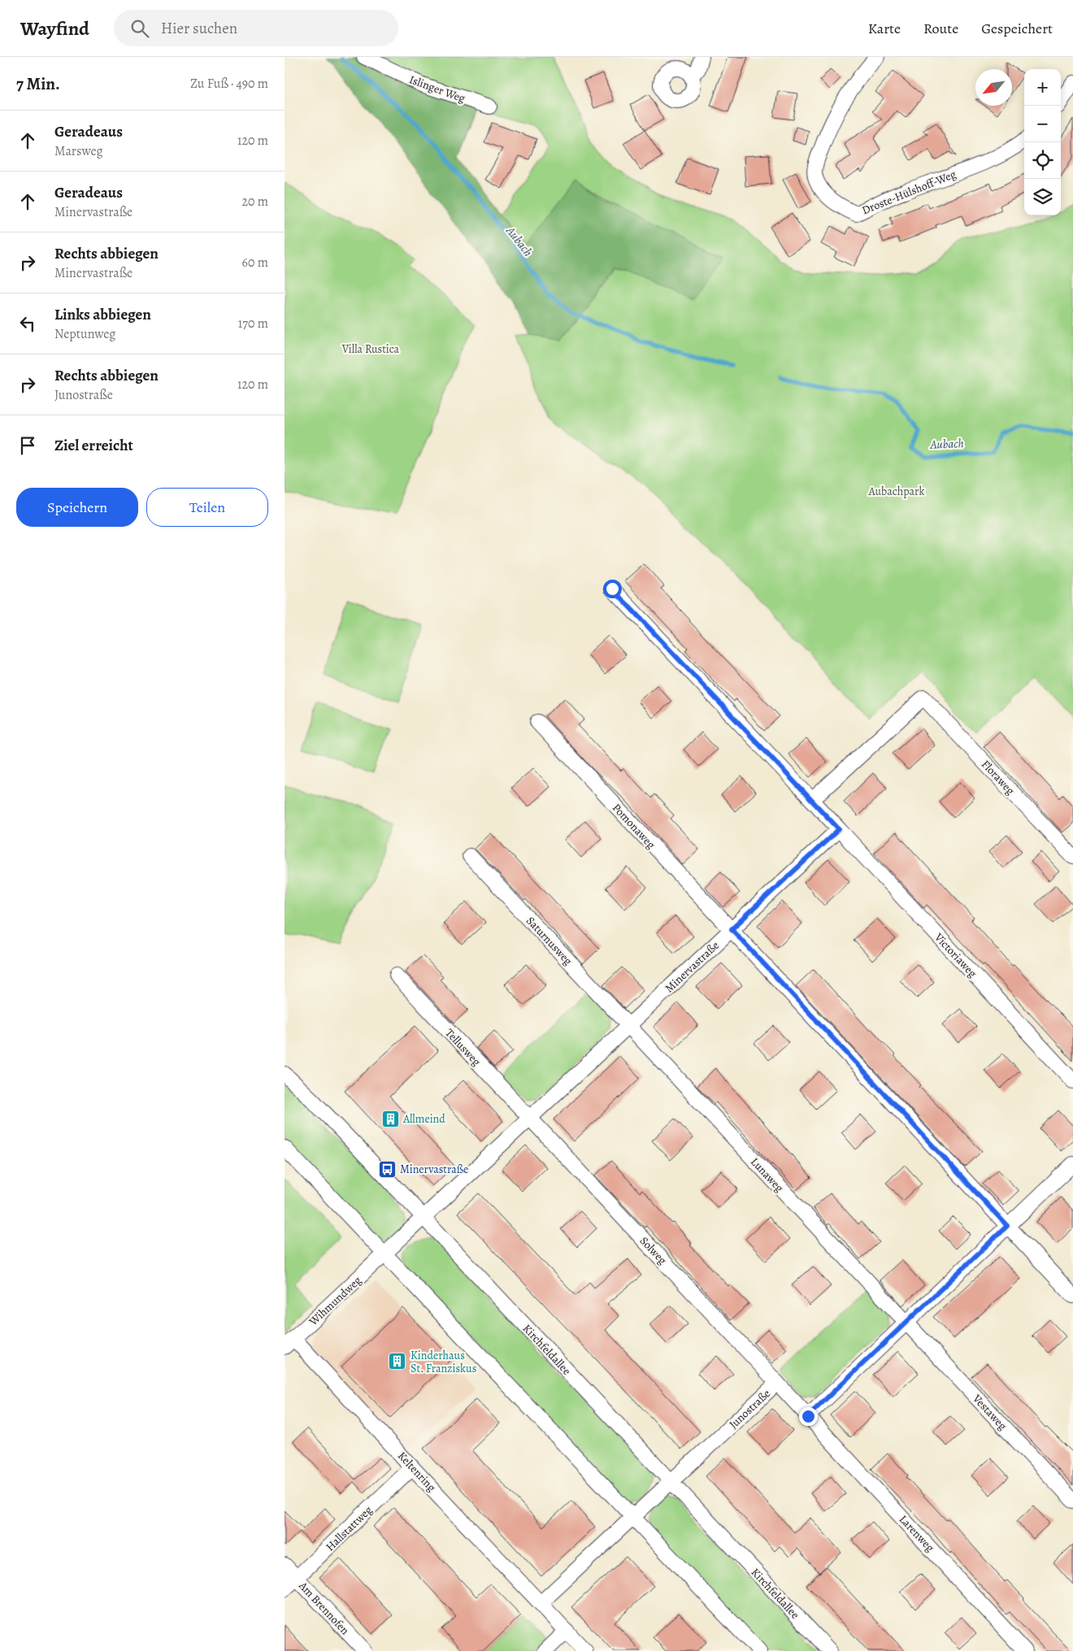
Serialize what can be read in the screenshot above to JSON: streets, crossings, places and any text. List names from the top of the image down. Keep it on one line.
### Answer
{"streets":{"street":["Islinger Weg","Droste-Hülshoff-Weg","Floraweg","Pomonaweg","Saturnusweg","Victoriaweg","Minervastraße","Tellusweg","Lunaweg","Solweg","Wihmundweg","Kirchfeldallee","Junostraße","Vestaweg","Keltenring","Hallstattweg","Larenweg","Am Brennofen"]},"crossings":[["Pomonaweg","Minervastraße"],["Saturnusweg","Minervastraße"],["Saturnusweg","Lunaweg"],["Victoriaweg","Minervastraße"],["Minervastraße","Tellusweg"],["Minervastraße","Lunaweg"],["Minervastraße","Solweg"],["Minervastraße","Kirchfeldallee"],["Tellusweg","Solweg"],["Lunaweg","Vestaweg"],["Solweg","Junostraße"],["Wihmundweg","Keltenring"],["Kirchfeldallee","Junostraße"],["Junostraße","Larenweg"],["Keltenring","Hallstattweg"],["Hallstattweg","Am Brennofen"]],"water":["Aubach"],"parks":["Villa Rustica","Aubachpark"],"places":{"building":["Allmeind","Kinderhaus St. Franziskus"],"bus stop":["Minervastraße"]},"north":"bottom left","page":{"header":"Wayfind","search":"Hier suchen","nav":["Karte","Route","Gespeichert"],"heading":["7 Min.","Zu Fuß · 490 m"],"map_buttons":["+","−"],"list":[["Geradeaus","Marsweg","120 m"],["Geradeaus","Minervastraße","20 m"],["Rechts abbiegen","Minervastraße","60 m"],["Links abbiegen","Neptunweg","170 m"],["Rechts abbiegen","Junostraße","120 m"],"Ziel erreicht"],"buttons":["Speichern","Teilen"]}}
